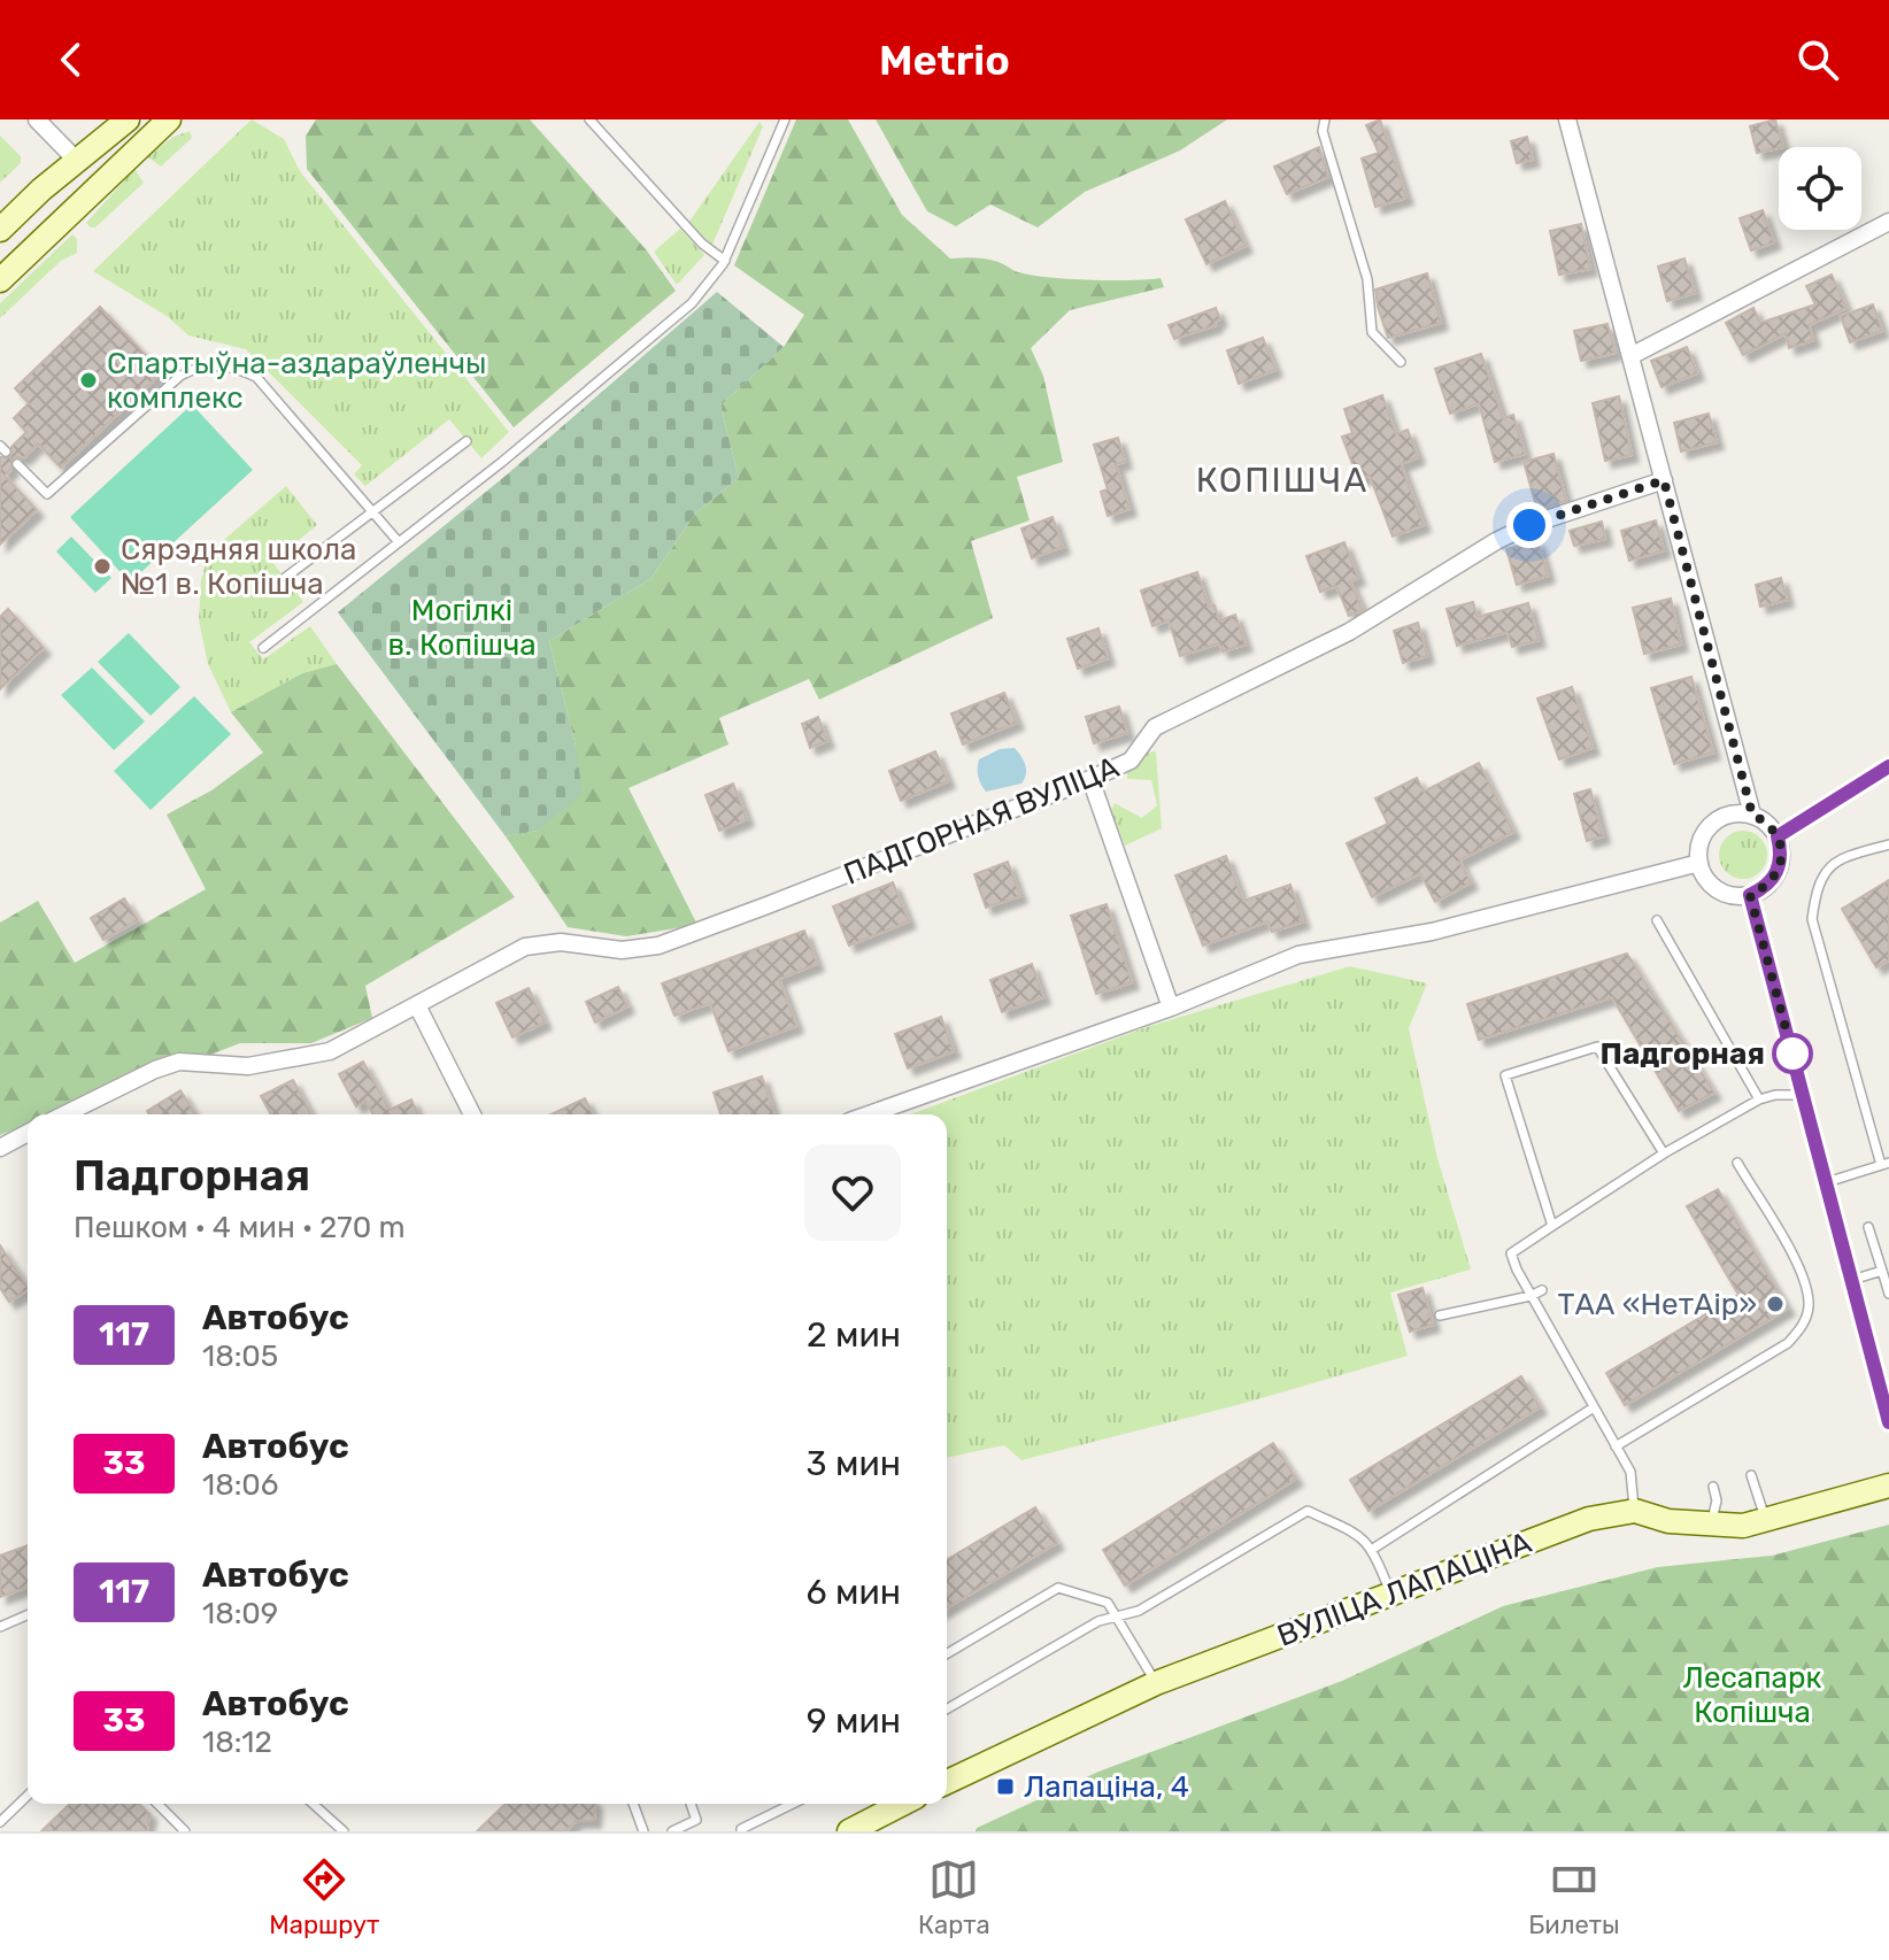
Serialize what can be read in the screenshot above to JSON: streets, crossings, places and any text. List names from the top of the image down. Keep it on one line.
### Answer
{"streets":{"main road":["ВУЛІЦА ЛАПАЦІНА"],"street":["ПАДГОРНАЯ ВУЛІЦА"]},"districts":["КОПІШЧА"],"parks":["Могілкі в. Копішча","Лесапарк Копішча"],"places":{"other":["Спартыўна-аздараўленчы комплекс","Сярэдняя школа №1 в. Копішча","Падгорная","ТАА «НетАір»"],"transit":["Лапаціна, 4"]},"lines":["bus line 117"],"page":{"header":"Metrio","heading":["Падгорная","Пешком · 4 мин · 270 m"],"list":[{"mark":"117","name":"Автобус","note":"18:05","value":"2 мин"},{"mark":"33","name":"Автобус","note":"18:06","value":"3 мин"},{"mark":"117","name":"Автобус","note":"18:09","value":"6 мин"},{"mark":"33","name":"Автобус","note":"18:12","value":"9 мин"}],"tabs":["Маршрут","Карта","Билеты"]}}
